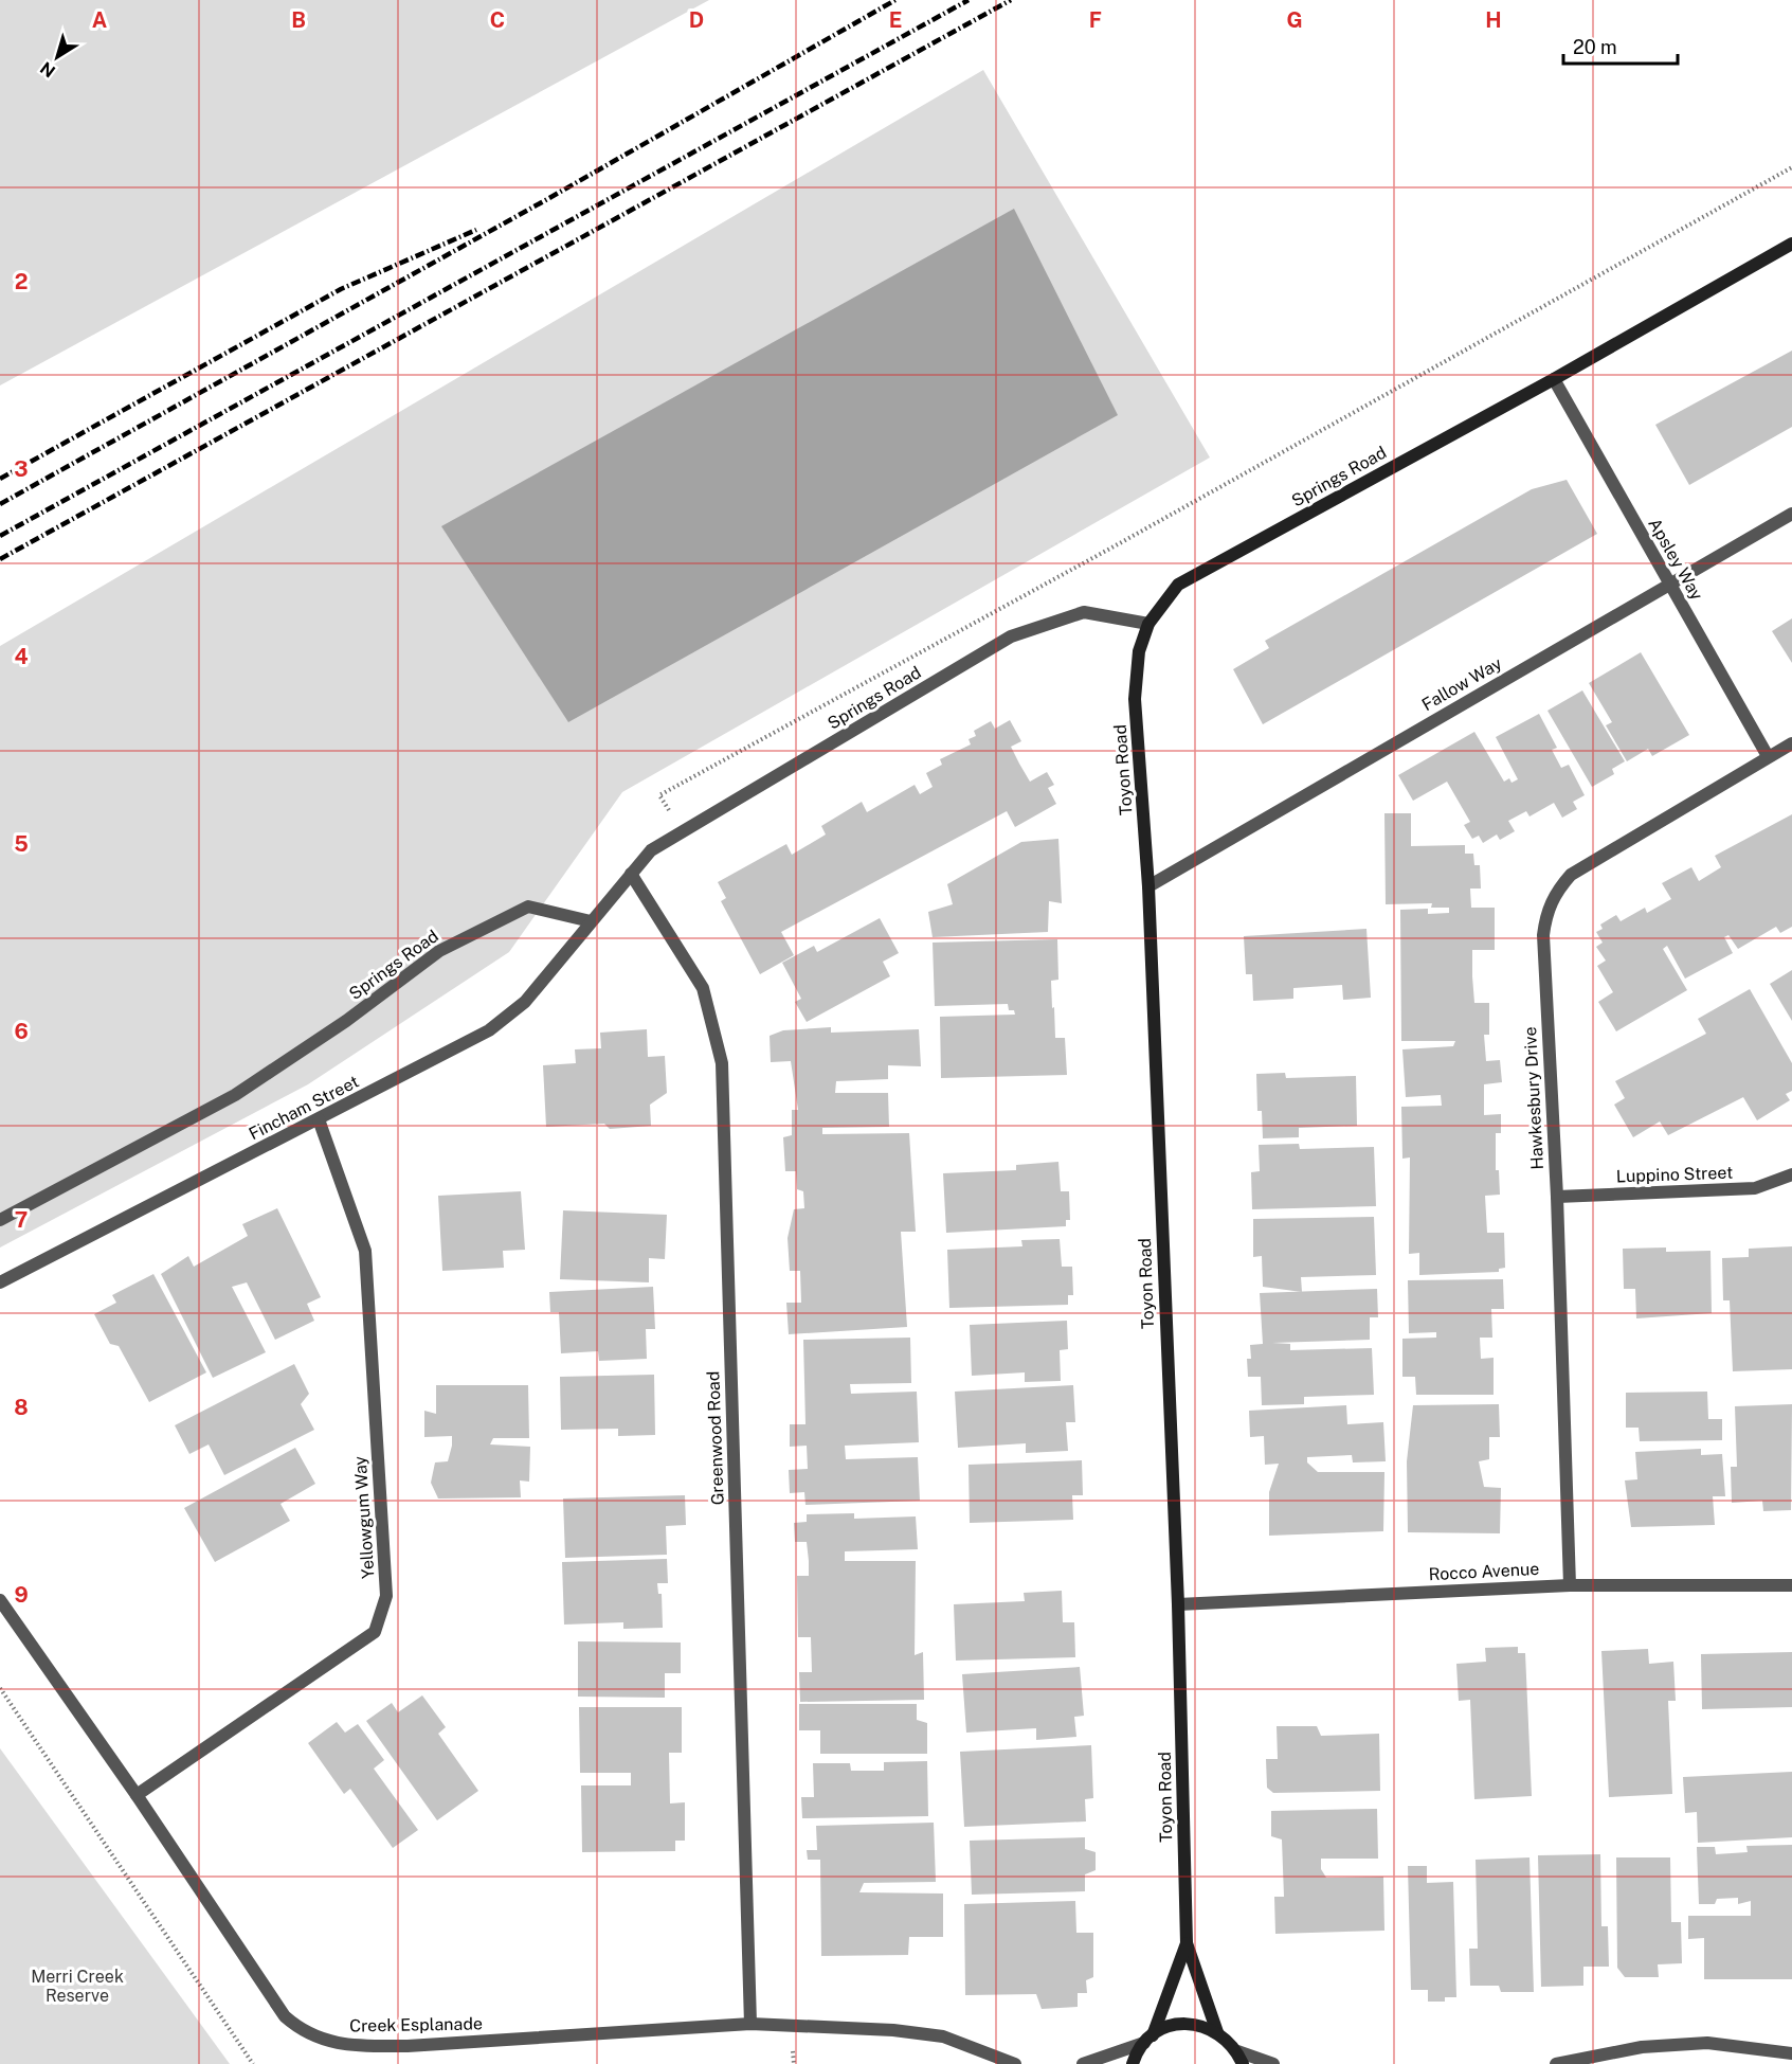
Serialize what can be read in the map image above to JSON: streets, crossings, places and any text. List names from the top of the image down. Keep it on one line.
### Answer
{"streets":{"street":["Springs Road","Apsley Way","Fallow Way","Toyon Road","Hawkesbury Drive","Fincham Street","Luppino Street","Greenwood Road","Yellowgum Way","Rocco Avenue","Creek Esplanade"]},"crossings":[["Springs Road","Apsley Way"],["Springs Road","Toyon Road"],["Springs Road","Fincham Street"],["Springs Road","Greenwood Road"],["Apsley Way","Fallow Way"],["Apsley Way","Hawkesbury Drive"],["Fallow Way","Toyon Road"],["Toyon Road","Rocco Avenue"],["Hawkesbury Drive","Luppino Street"],["Hawkesbury Drive","Rocco Avenue"],["Fincham Street","Yellowgum Way"],["Greenwood Road","Creek Esplanade"],["Yellowgum Way","Creek Esplanade"]],"parks":["Merri Creek Reserve"],"scale_bar":"20 m","north":"bottom left","grid":{"columns":["A","B","C","D","E","F","G","H"],"rows":["2","3","4","5","6","7","8","9"]}}
